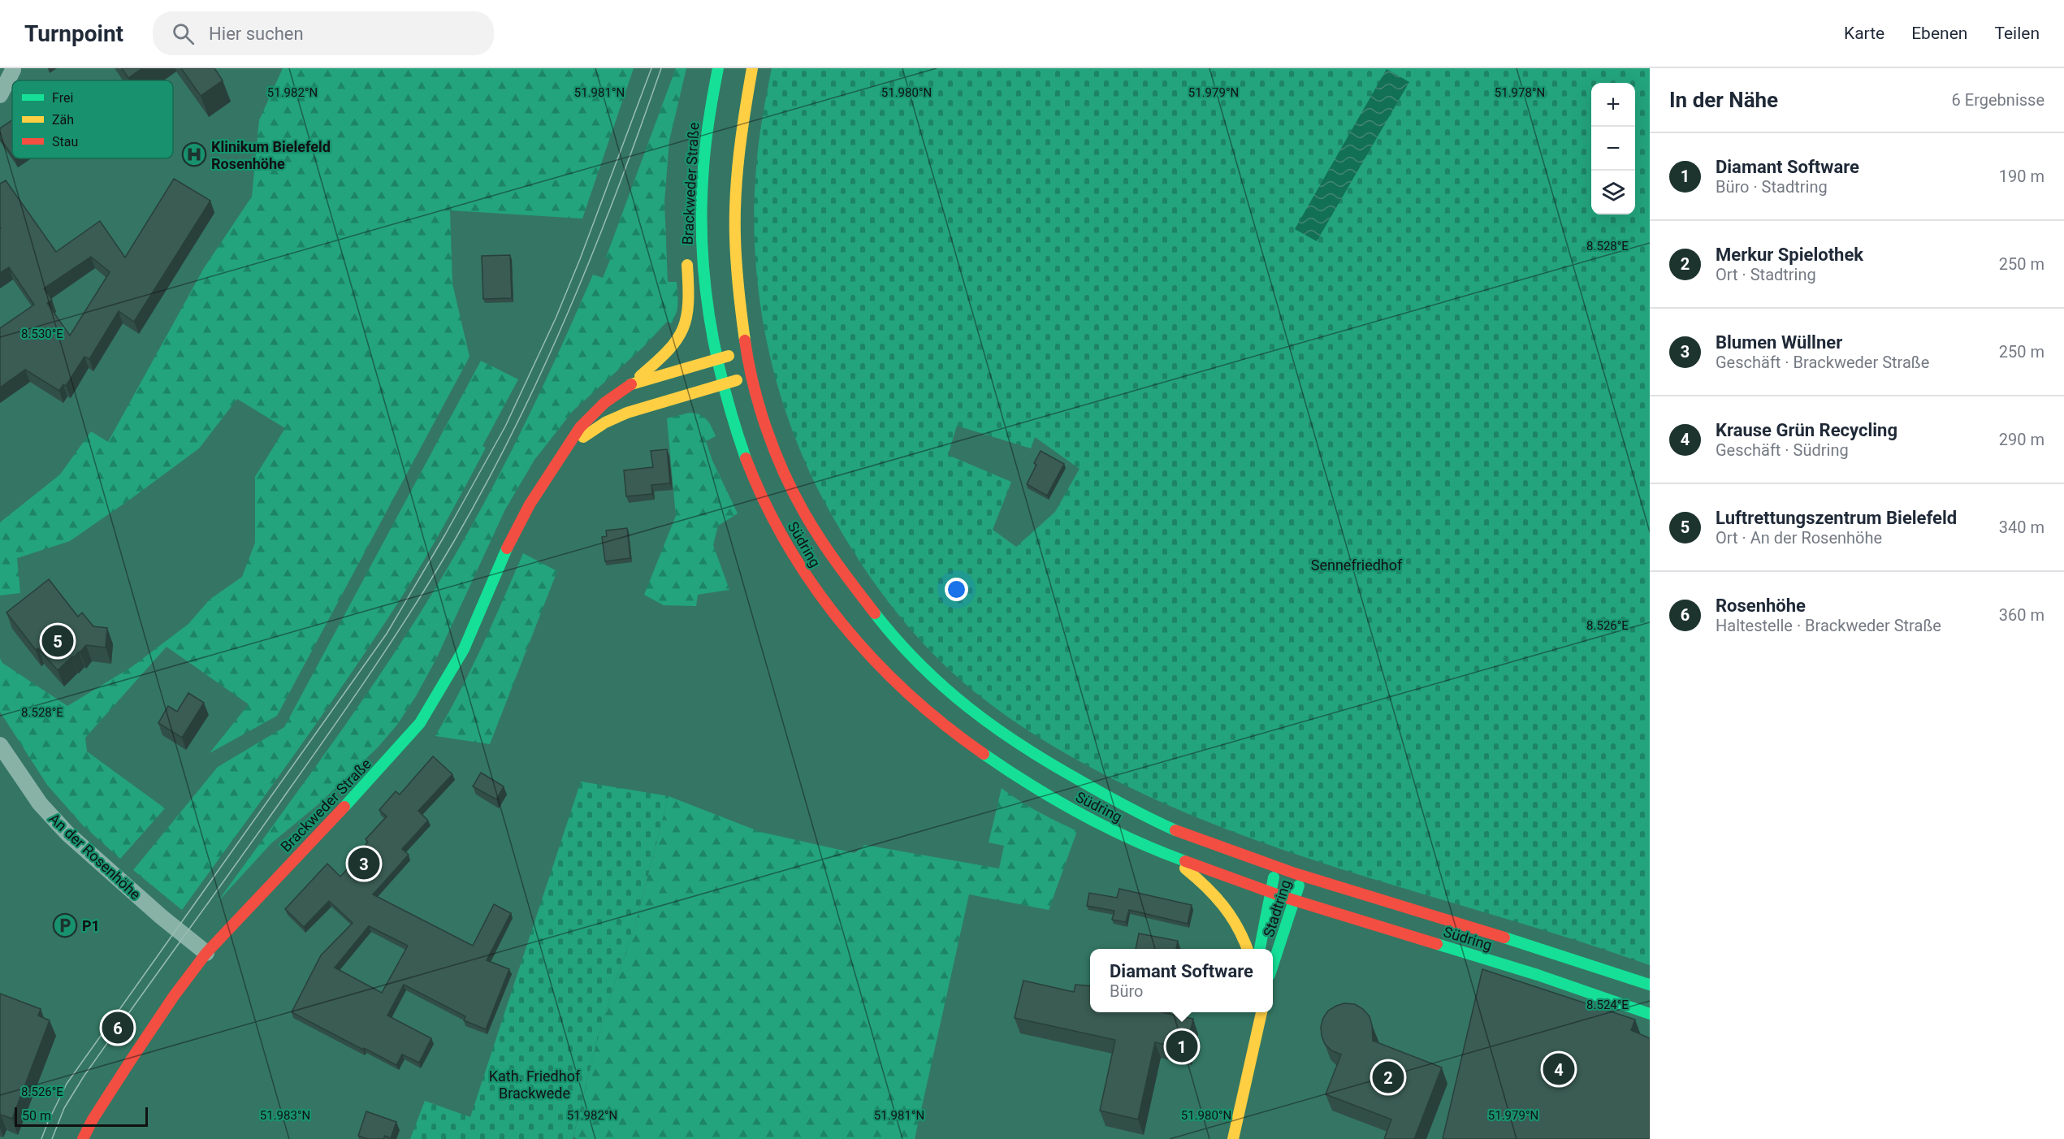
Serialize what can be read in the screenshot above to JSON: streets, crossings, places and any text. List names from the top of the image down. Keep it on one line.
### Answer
{"streets":{"main road":["Brackweder Straße","Südring","Stadtring"],"street":["An der Rosenhöhe"]},"crossings":[["Brackweder Straße","Südring"],["Brackweder Straße","An der Rosenhöhe"],["Südring","Stadtring"]],"parks":["Sennefriedhof","Kath. Friedhof Brackwede"],"places":{"hospital":["Klinikum Bielefeld Rosenhöhe"],"parking":["P1"]},"legend":["Frei","Zäh","Stau"],"scale_bar":"50 m","page":{"header":"Turnpoint","search":"Hier suchen","nav":["Karte","Ebenen","Teilen"],"heading":["In der Nähe","6 Ergebnisse"],"map_buttons":["+","−"],"list":[{"mark":"1","name":"Diamant Software","note":"Büro · Stadtring","value":"190 m"},{"mark":"2","name":"Merkur Spielothek","note":"Ort · Stadtring","value":"250 m"},{"mark":"3","name":"Blumen Wüllner","note":"Geschäft · Brackweder Straße","value":"250 m"},{"mark":"4","name":"Krause Grün Recycling","note":"Geschäft · Südring","value":"290 m"},{"mark":"5","name":"Luftrettungszentrum Bielefeld","note":"Ort · An der Rosenhöhe","value":"340 m"},{"mark":"6","name":"Rosenhöhe","note":"Haltestelle · Brackweder Straße","value":"360 m"}],"pins":["5","3","6","1","4","2"],"popup":["Diamant Software","Büro"],"scale":"50 m"},"coordinates":["51.982°N","51.981°N","51.980°N","51.979°N","51.978°N","8.528°E","8.530°E","8.526°E","8.524°E","51.983°N"]}
